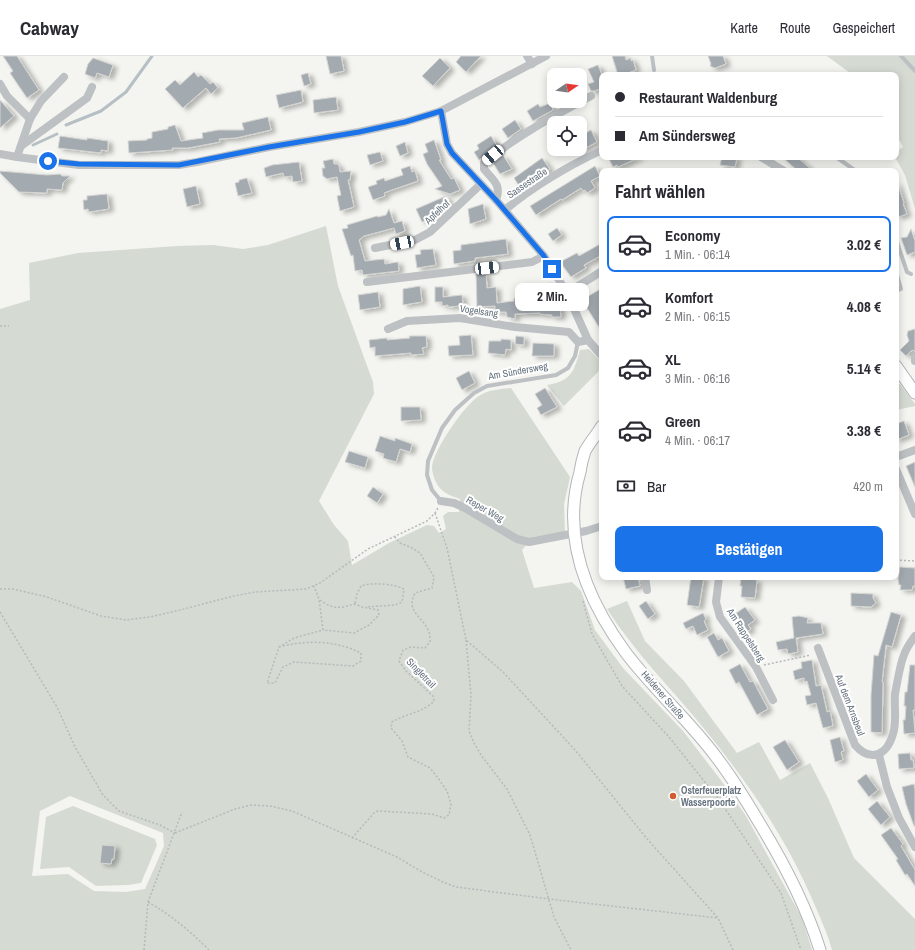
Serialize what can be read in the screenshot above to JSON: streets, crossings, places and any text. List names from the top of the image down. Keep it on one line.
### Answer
{"streets":{"main road":["Heldener Straße"],"street":["Sassestraße","Apfelhof","Vogelsang","Reper Weg","Am Rappelsberg","Auf dem Arnsbeul"],"lane":["Am Sündersweg"],"path":["Singletrail"]},"crossings":[["Vogelsang","Am Sündersweg"],["Am Sündersweg","Reper Weg"],["Reper Weg","Heldener Straße"]],"places":["Osterfeuerplatz Wasserpoorte"],"north":"right","page":{"header":"Cabway","nav":["Karte","Route","Gespeichert"],"banner":["Restaurant Waldenburg","Am Sündersweg"],"heading":"Fahrt wählen","list":[{"name":"Economy","note":"1 Min. · 06:14","value":"3.02 €"},{"name":"Komfort","note":"2 Min. · 06:15","value":"4.08 €"},{"name":"XL","note":"3 Min. · 06:16","value":"5.14 €"},{"name":"Green","note":"4 Min. · 06:17","value":"3.38 €"}],"bubble":"2 Min.","pay":["Bar","420 m"],"buttons":"Bestätigen"}}
